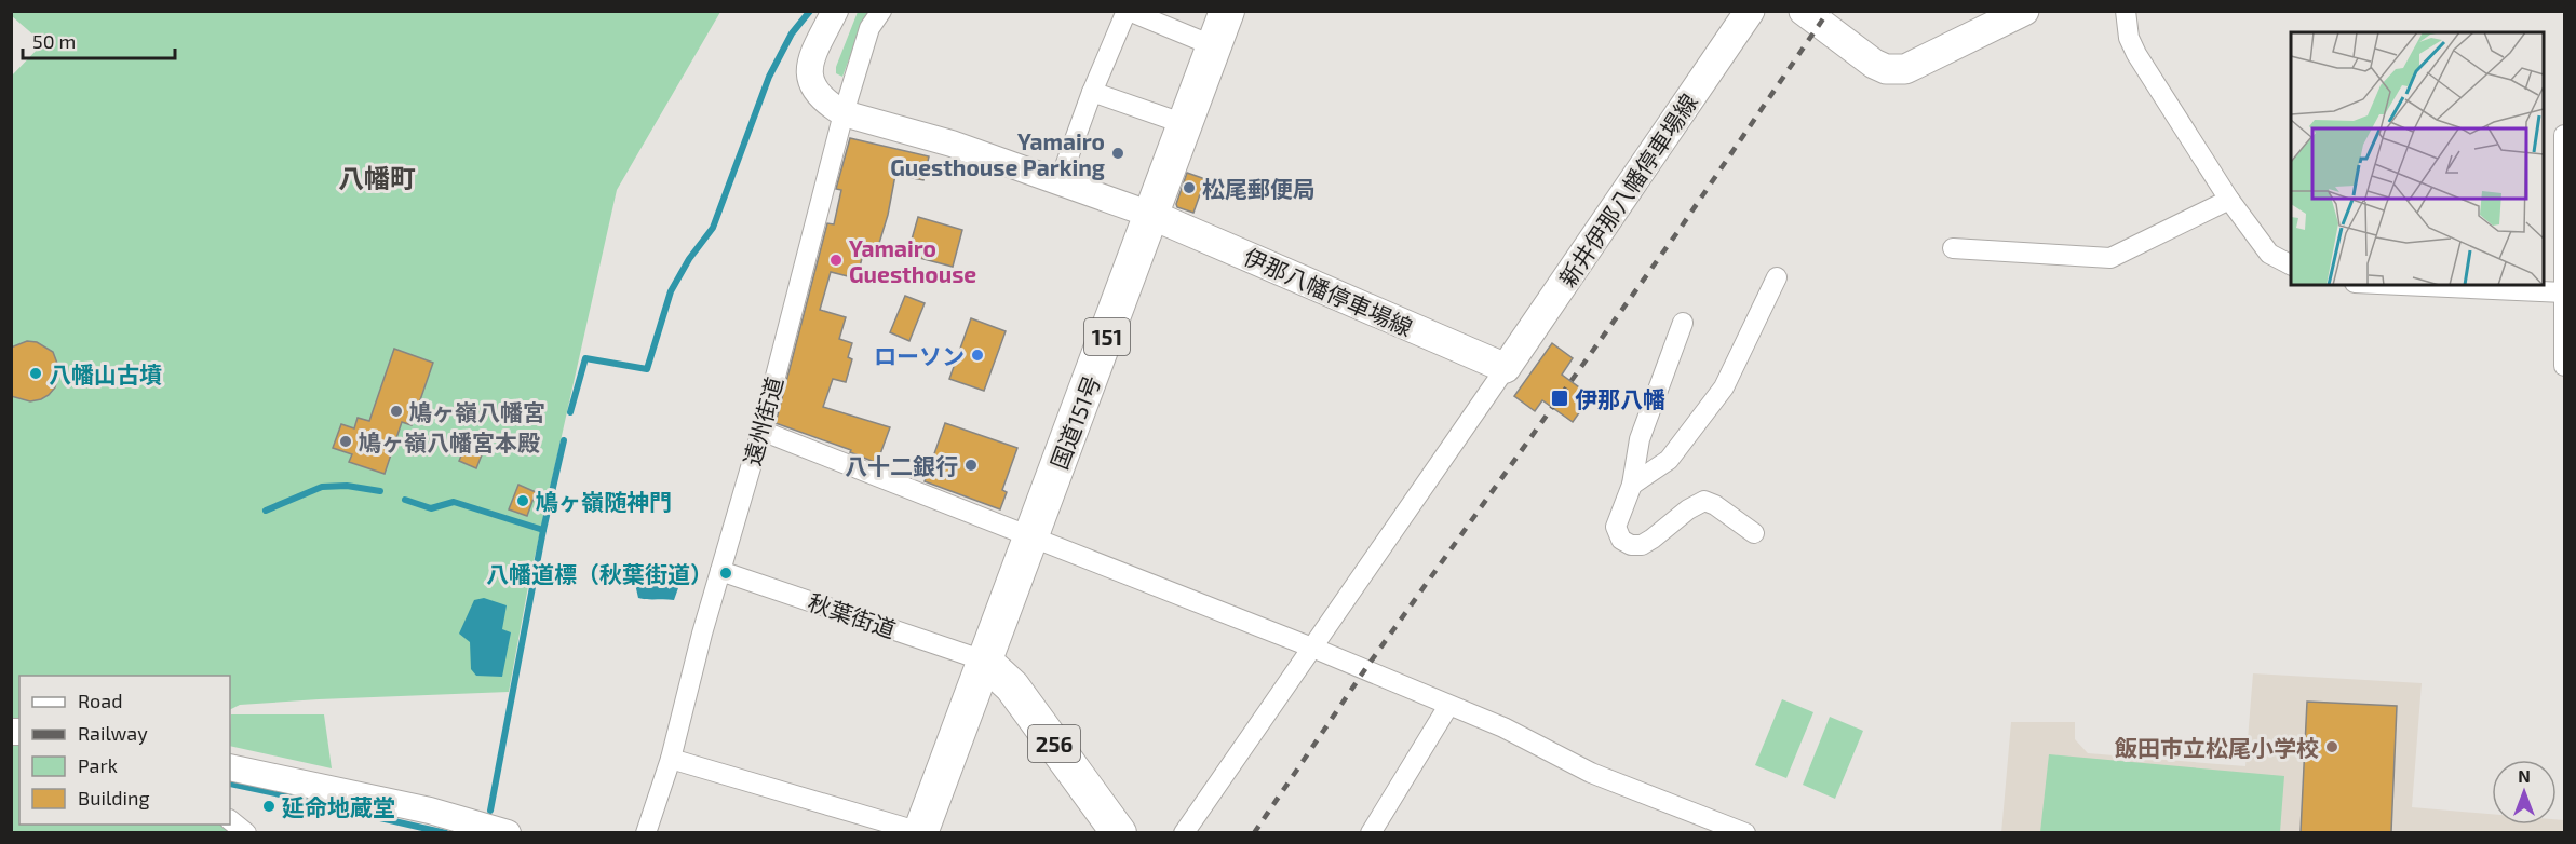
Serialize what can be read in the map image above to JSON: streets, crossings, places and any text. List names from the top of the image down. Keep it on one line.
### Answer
{"streets":{"highway":["151","国道151号","256"],"main road":["新井伊那八幡停車場線","伊那八幡停車場線"],"street":["遠州街道","秋葉街道"]},"crossings":[["新井伊那八幡停車場線","伊那八幡停車場線"],["伊那八幡停車場線","国道151号"],["遠州街道","秋葉街道"],["国道151号","秋葉街道"],["国道151号","256"],["秋葉街道","256"]],"districts":["八幡町"],"places":{"other":["Yamairo Guesthouse Parking","松尾郵便局","Yamairo Guesthouse","ローソン","八幡山古墳","鳩ヶ嶺八幡宮","鳩ヶ嶺八幡宮本殿","八十二銀行","鳩ヶ嶺随神門","八幡道標（秋葉街道）","飯田市立松尾小学校","延命地蔵堂"],"transit":["伊那八幡"]},"legend":["Road","Railway","Park","Building"],"scale_bar":"50 m","north":"top"}
